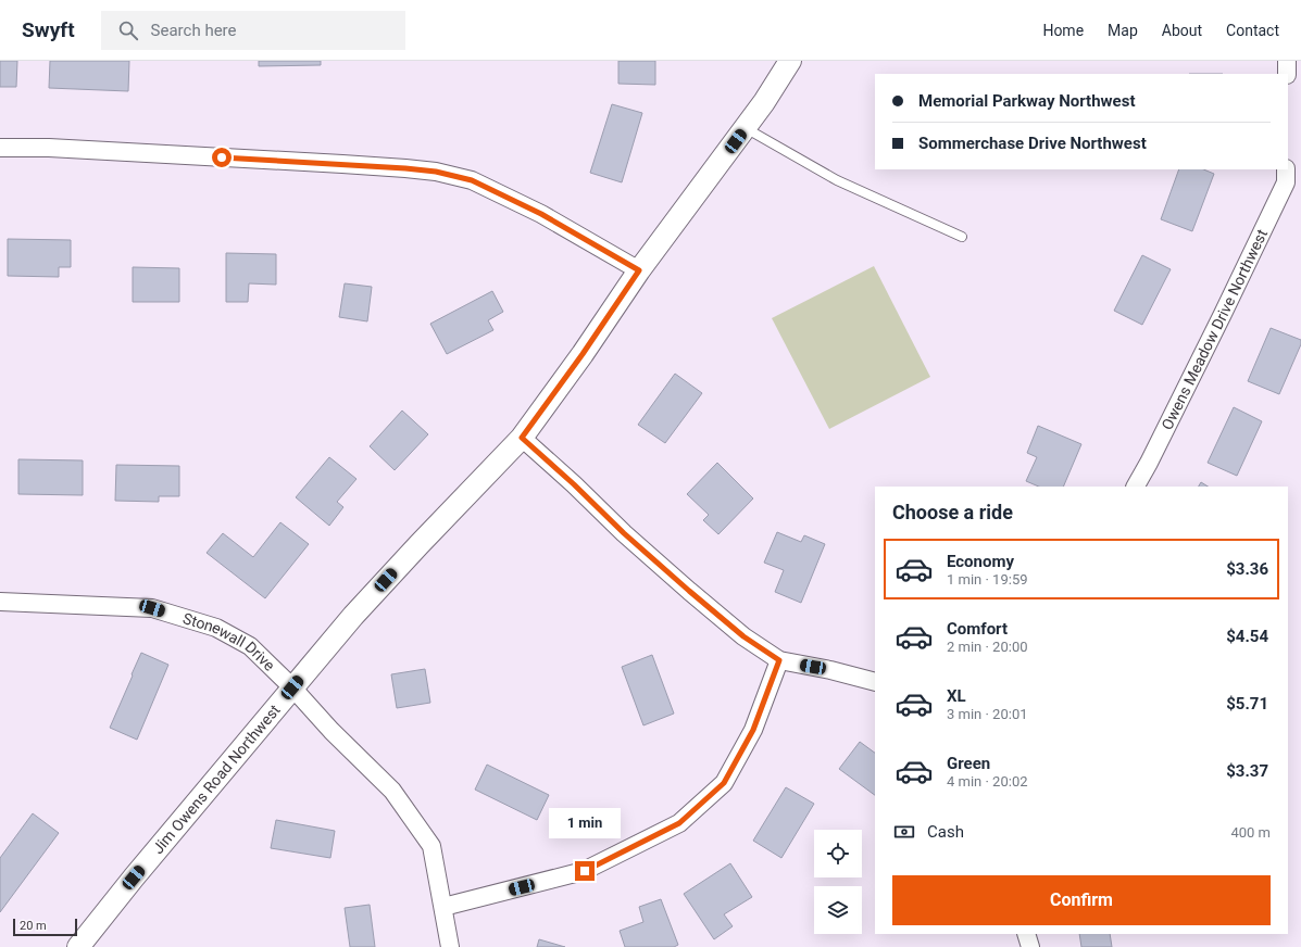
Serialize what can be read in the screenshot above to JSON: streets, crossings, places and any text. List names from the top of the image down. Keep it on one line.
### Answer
{"streets":{"street":["Owens Meadow Drive Northwest","Stonewall Drive","Jim Owens Road Northwest"]},"crossings":[["Stonewall Drive","Jim Owens Road Northwest"]],"scale_bar":"20 m","page":{"header":"Swyft","search":"Search here","nav":["Home","Map","About","Contact"],"banner":["Memorial Parkway Northwest","Sommerchase Drive Northwest"],"heading":"Choose a ride","list":[{"name":"Economy","note":"1 min · 19:59","value":"$3.36"},{"name":"Comfort","note":"2 min · 20:00","value":"$4.54"},{"name":"XL","note":"3 min · 20:01","value":"$5.71"},{"name":"Green","note":"4 min · 20:02","value":"$3.37"}],"bubble":"1 min","pay":["Cash","400 m"],"buttons":"Confirm","scale":"20 m"}}
